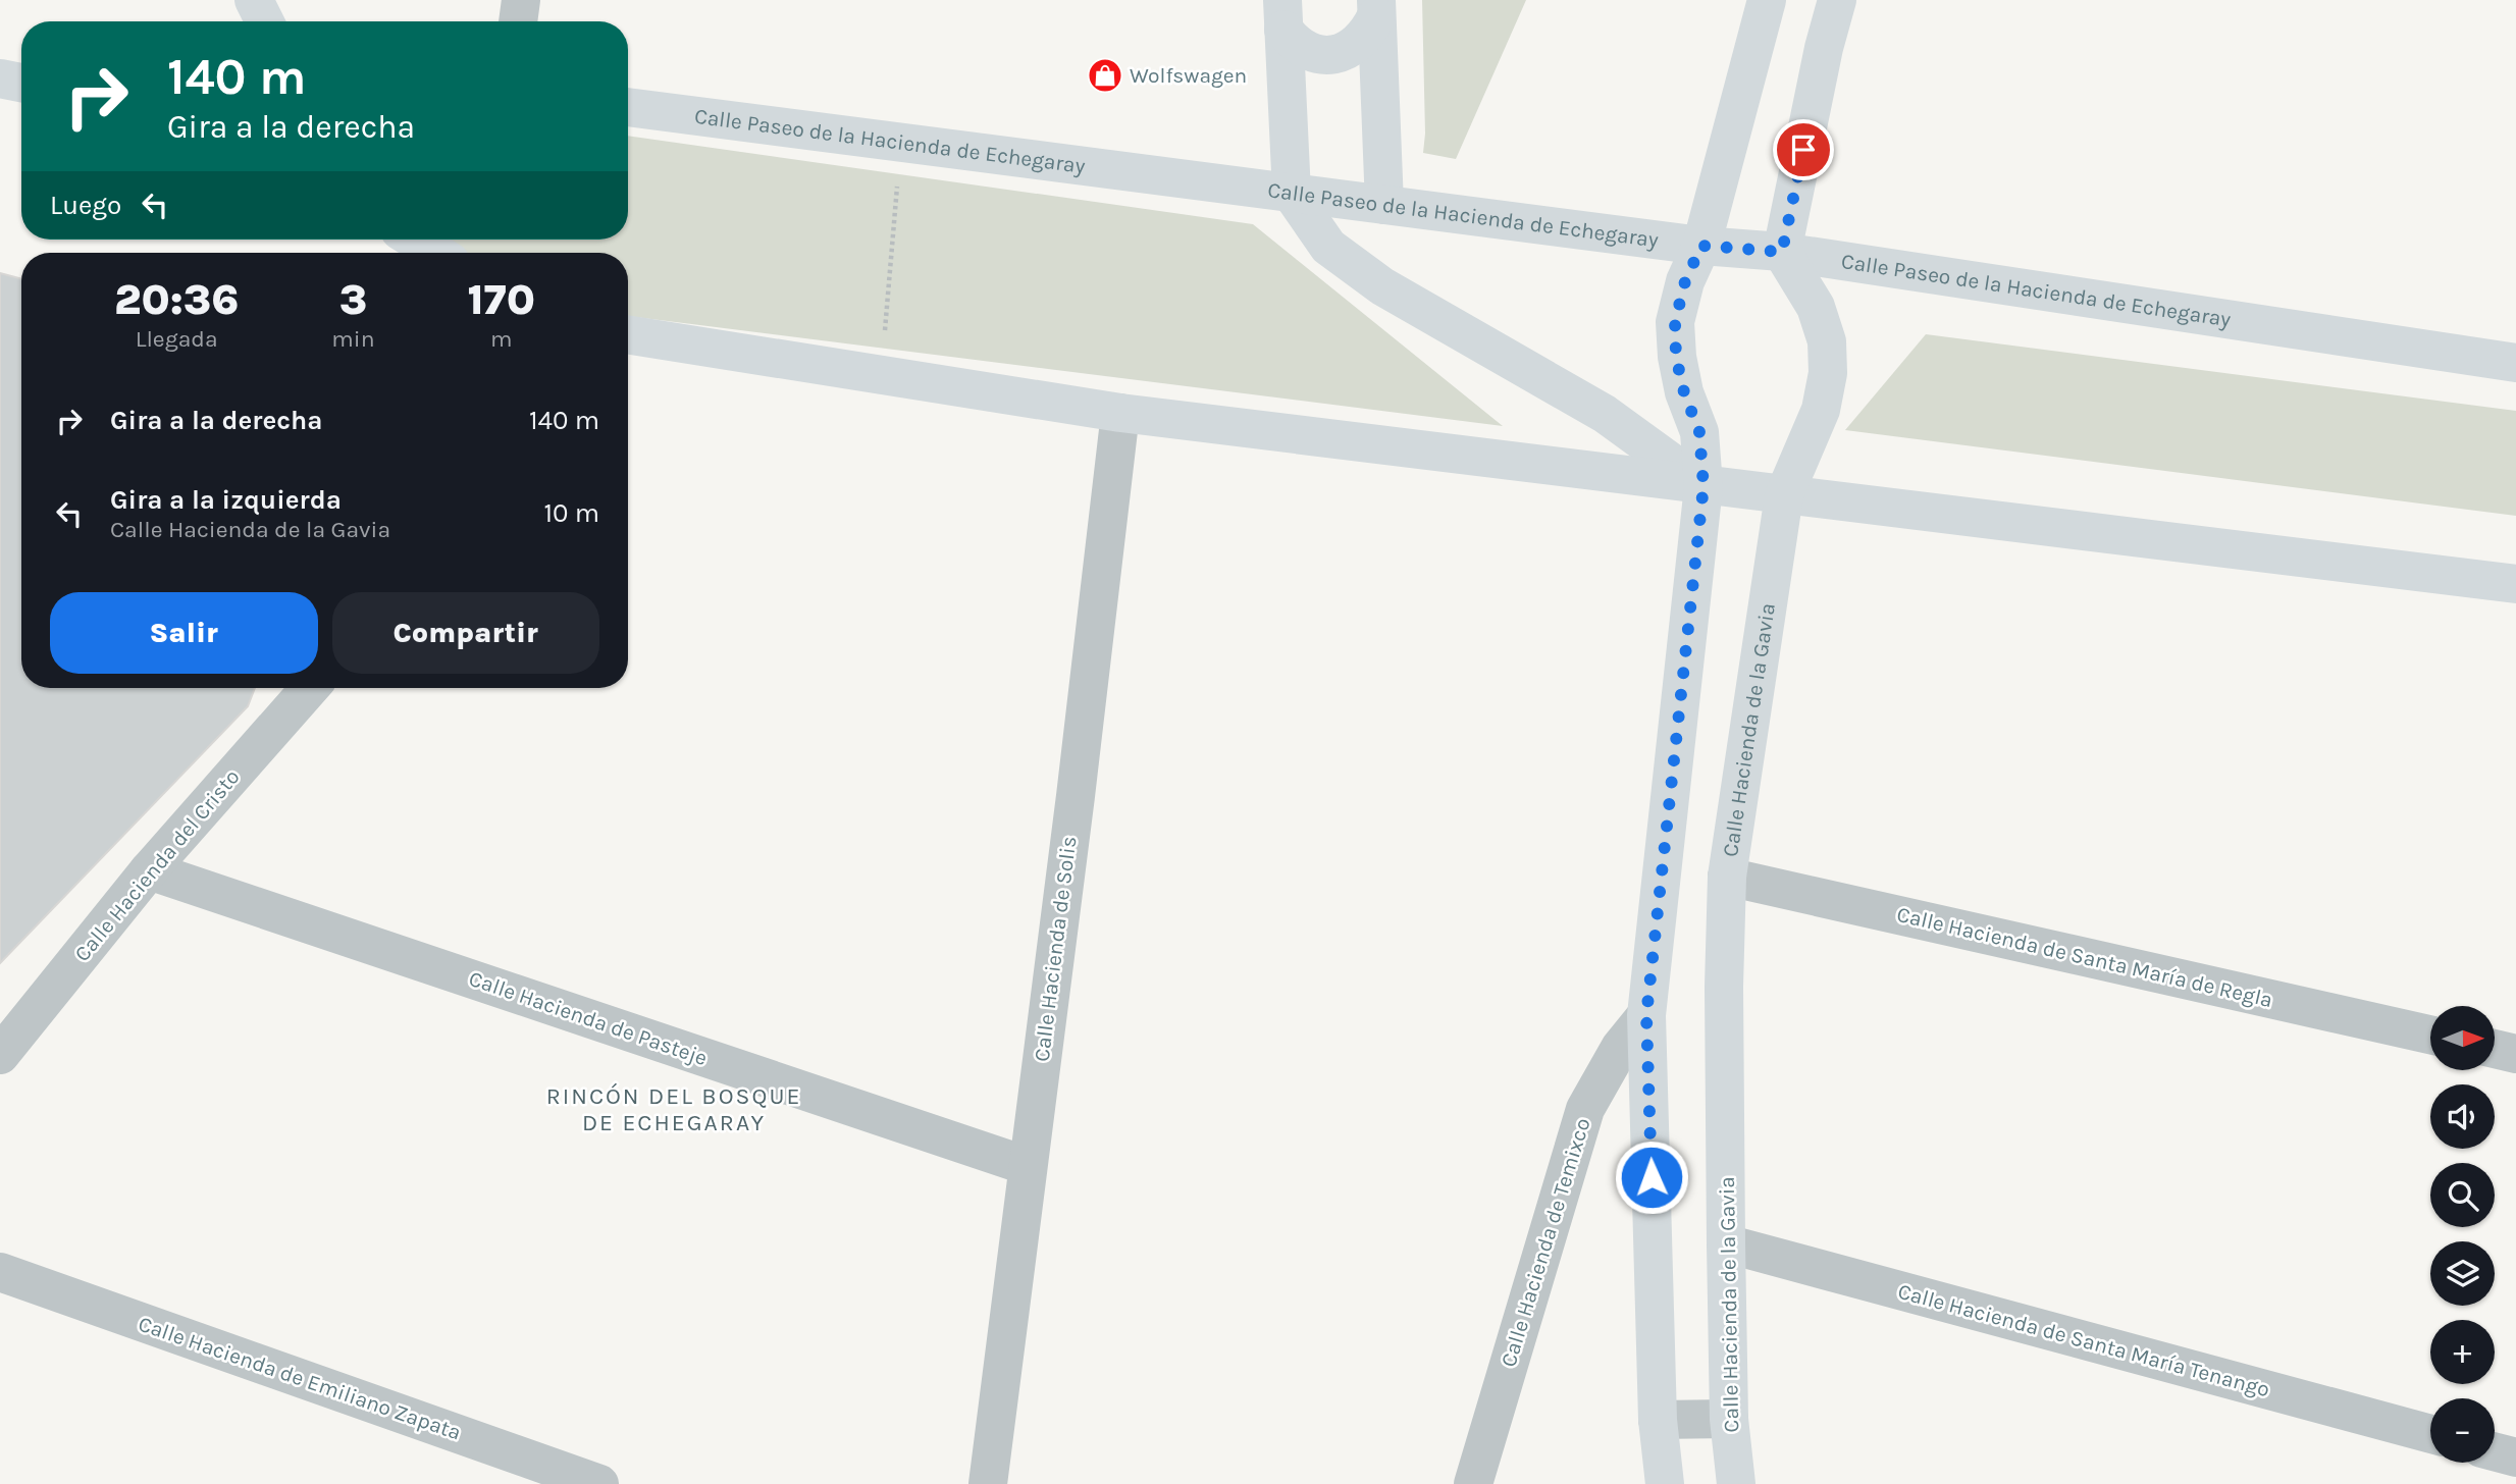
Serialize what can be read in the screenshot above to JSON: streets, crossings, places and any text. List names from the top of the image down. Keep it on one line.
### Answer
{"streets":{"main road":["Calle Paseo de la Hacienda de Echegaray","Calle Hacienda de la Gavia"],"street":["Calle Hacienda del Cristo","Calle Hacienda de Solis","Calle Hacienda de Santa María de Regla","Calle Hacienda de Pasteje","Calle Hacienda de Temixco","Calle Hacienda de Santa María Tenango","Calle Hacienda de Emiliano Zapata"]},"crossings":[["Calle Paseo de la Hacienda de Echegaray","Calle Hacienda de la Gavia"],["Calle Hacienda de la Gavia","Calle Hacienda de Santa María de Regla"],["Calle Hacienda de la Gavia","Calle Hacienda de Santa María Tenango"],["Calle Hacienda del Cristo","Calle Hacienda de Pasteje"],["Calle Hacienda de Solis","Calle Hacienda de Pasteje"]],"districts":["RINCÓN DEL BOSQUE DE ECHEGARAY"],"places":{"shop":["Wolfswagen"]},"north":"right","page":{"turn":["140 m","Gira a la derecha"],"then":"Luego","eta":["20:36","Llegada","3","min","170","m"],"list":[{"name":"Gira a la derecha","value":"140 m"},{"name":"Gira a la izquierda","note":"Calle Hacienda de la Gavia","value":"10 m"}],"buttons":["Salir","Compartir"],"map_buttons":["+","−"]}}
